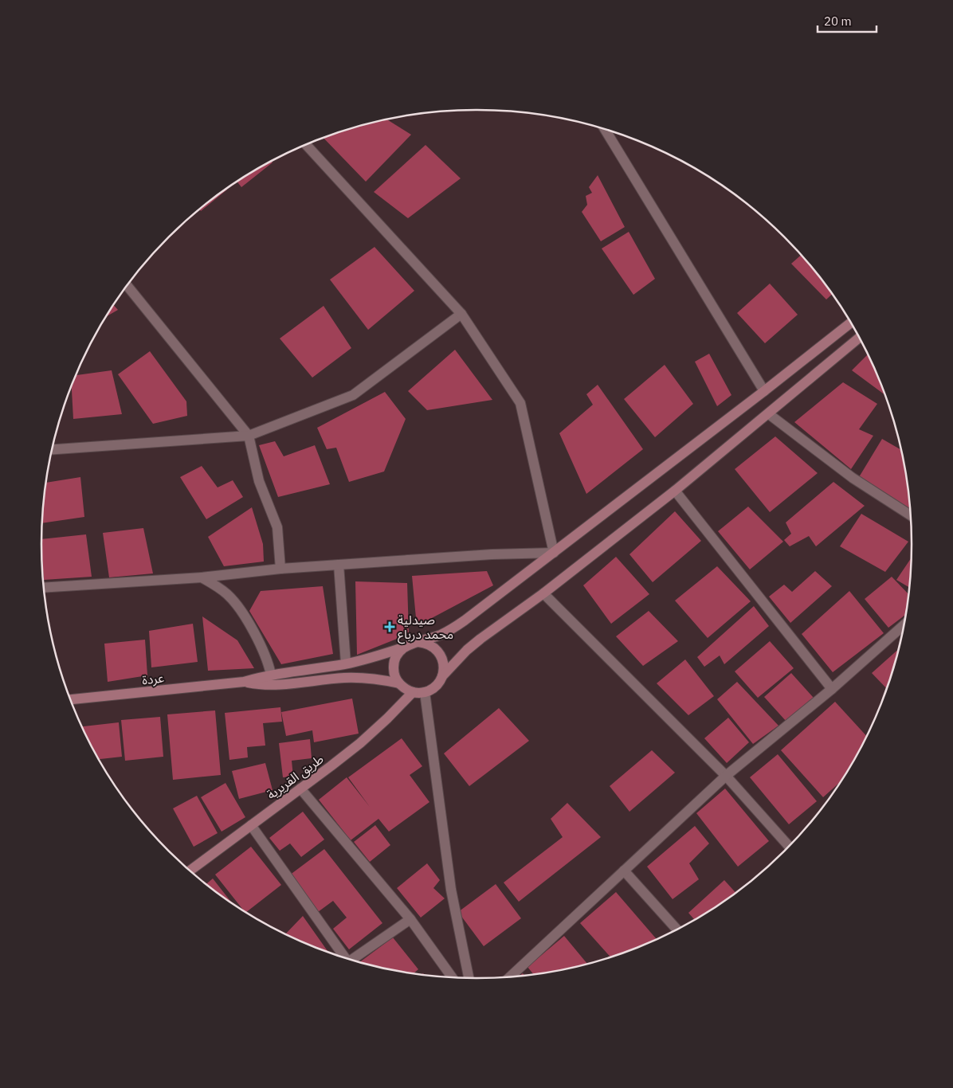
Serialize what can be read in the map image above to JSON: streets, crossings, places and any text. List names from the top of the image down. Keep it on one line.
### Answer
{"streets":{"street":["عردة","طريق القريرية"]},"places":{"health":["صيدلية محمد درباع"]},"scale_bar":"20 m"}
